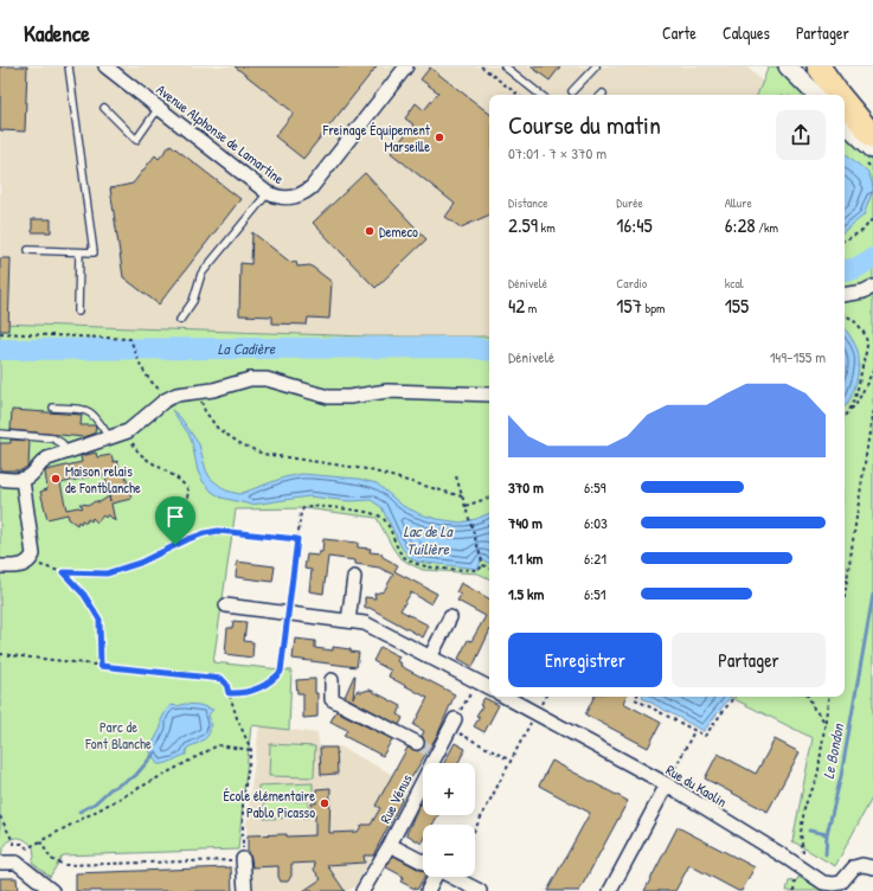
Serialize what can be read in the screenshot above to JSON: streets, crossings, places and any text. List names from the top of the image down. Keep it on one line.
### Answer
{"streets":{"street":["Avenue Alphonse de Lamartine","Rue du Kaolin","Rue Vénus"]},"water":["La Cadière","Lac de La Tuilière","Le Bondon"],"parks":["Parc de Font Blanche"],"places":["Freinage Équipement Marseille","Demeco","Maison relais de Fontblanche","École élémentaire Pablo Picasso"],"page":{"header":"Kadence","nav":["Carte","Calques","Partager"],"heading":["Course du matin","07:01 · 7 × 370 m"],"stats":[["Distance","2.59 km"],["Durée","16:45"],["Allure","6:28 /km"],["Dénivelé","42 m"],["Cardio","157 bpm"],["kcal","155"]],"chart":["Dénivelé","149–155 m"],"list":[{"name":"370 m","note":"6:59"},{"name":"740 m","note":"6:03"},{"name":"1.1 km","note":"6:21"},{"name":"1.5 km","note":"6:51"}],"buttons":["Enregistrer","Partager"],"map_buttons":["+","−"]}}
